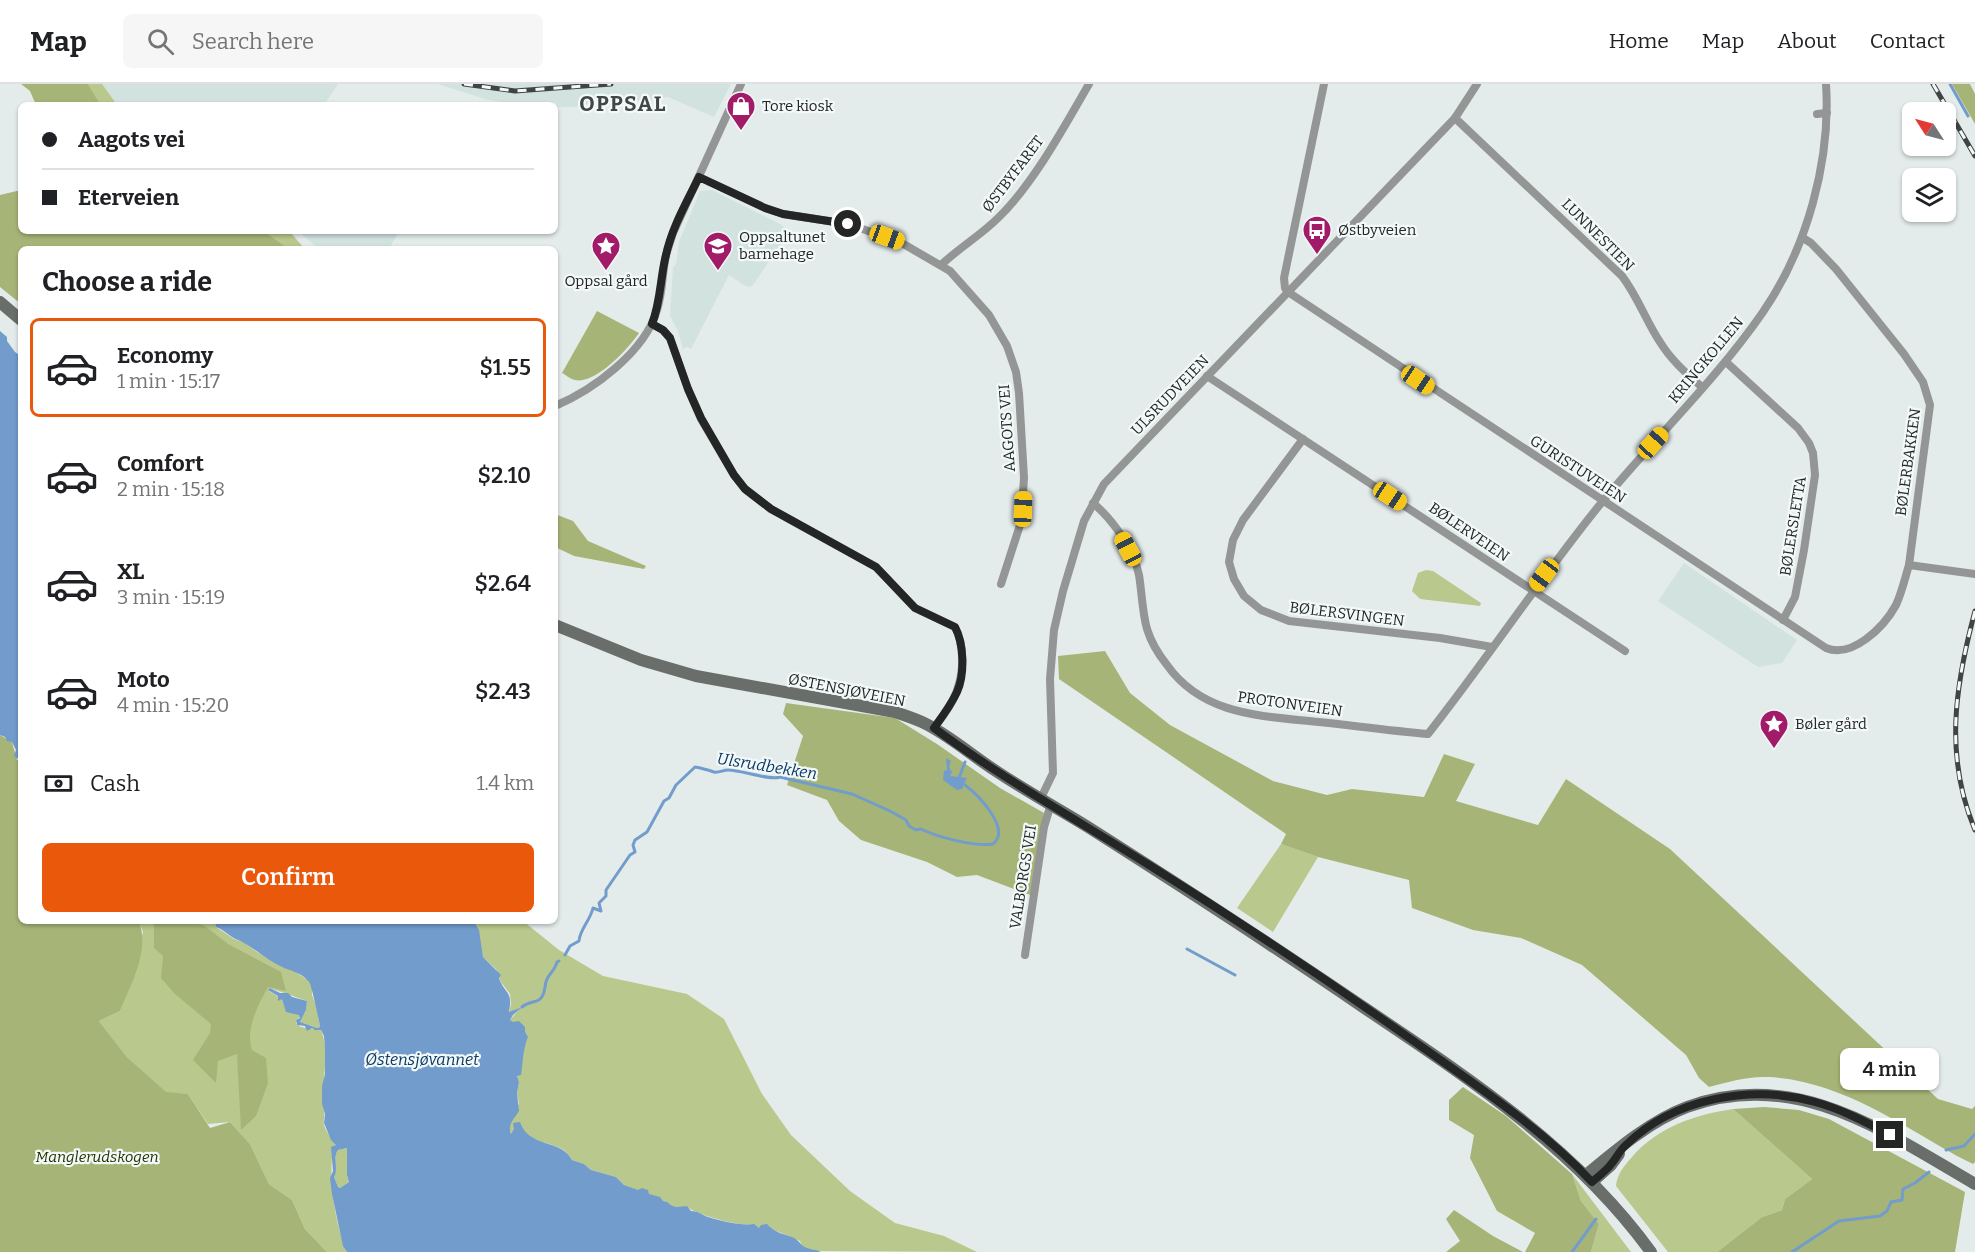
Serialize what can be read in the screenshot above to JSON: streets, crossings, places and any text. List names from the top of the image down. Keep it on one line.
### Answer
{"streets":{"main road":["ØSTENSJØVEIEN"],"street":["ØSTBYFARET","LUNNESTIEN","KRINGKOLLEN","ULSRUDVEIEN","AAGOTS VEI","BØLERBAKKEN","GURISTUVEIEN","BØLERSLETTA","BØLERVEIEN","BØLERSVINGEN","PROTONVEIEN","VALBORGS VEI"]},"crossings":[["ØSTBYFARET","AAGOTS VEI"],["LUNNESTIEN","KRINGKOLLEN"],["LUNNESTIEN","ULSRUDVEIEN"],["KRINGKOLLEN","BØLERBAKKEN"],["KRINGKOLLEN","GURISTUVEIEN"],["KRINGKOLLEN","BØLERSLETTA"],["KRINGKOLLEN","BØLERVEIEN"],["KRINGKOLLEN","BØLERSVINGEN"],["KRINGKOLLEN","PROTONVEIEN"],["ULSRUDVEIEN","GURISTUVEIEN"],["ULSRUDVEIEN","BØLERVEIEN"],["ULSRUDVEIEN","ØSTENSJØVEIEN"],["ULSRUDVEIEN","PROTONVEIEN"],["ULSRUDVEIEN","VALBORGS VEI"],["BØLERBAKKEN","GURISTUVEIEN"],["GURISTUVEIEN","BØLERSLETTA"],["BØLERVEIEN","BØLERSVINGEN"],["ØSTENSJØVEIEN","VALBORGS VEI"]],"districts":["OPPSAL"],"water":["Ulsrudbekken","Østensjøvannet"],"parks":["Manglerudskogen"],"places":{"shop":["Tore kiosk"],"bus stop":["Østbyveien"],"place":["Oppsal gård","Bøler gård"],"school or university":["Oppsaltunet barnehage"]},"north":"top left","page":{"header":"Map","search":"Search here","nav":["Home","Map","About","Contact"],"banner":["Aagots vei","Eterveien"],"heading":"Choose a ride","list":[{"name":"Economy","note":"1 min · 15:17","value":"$1.55"},{"name":"Comfort","note":"2 min · 15:18","value":"$2.10"},{"name":"XL","note":"3 min · 15:19","value":"$2.64"},{"name":"Moto","note":"4 min · 15:20","value":"$2.43"}],"pay":["Cash","1.4 km"],"buttons":"Confirm","bubble":"4 min"}}
